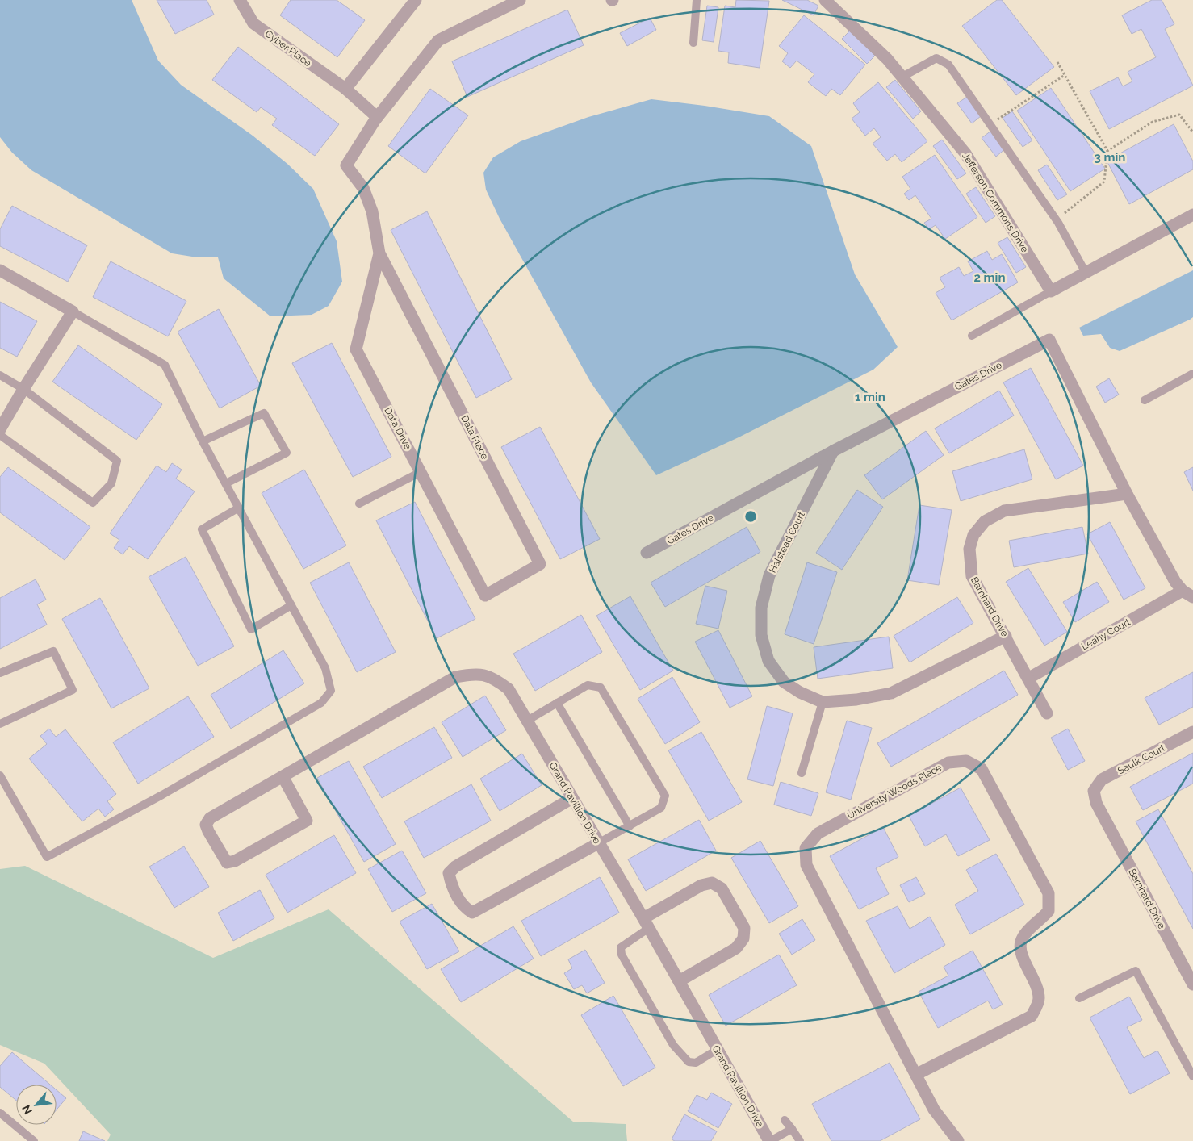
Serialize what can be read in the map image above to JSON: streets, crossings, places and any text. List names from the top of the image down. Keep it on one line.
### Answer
{"streets":{"street":["Cyber Place","Jefferson Commons Drive","Gates Drive","Data Drive","Data Place","Halstead Court","Barnhard Drive","Leahy Court","Saulk Court","University Woods Place","Grand Pavillion Drive"]},"crossings":[["Gates Drive","Halstead Court"],["Gates Drive","Barnhard Drive"],["Gates Drive","Leahy Court"],["Data Drive","Data Place"],["Halstead Court","Barnhard Drive"],["Barnhard Drive","Leahy Court"],["Barnhard Drive","Saulk Court"]],"north":"bottom left","rings":["3 min","2 min","1 min"]}
